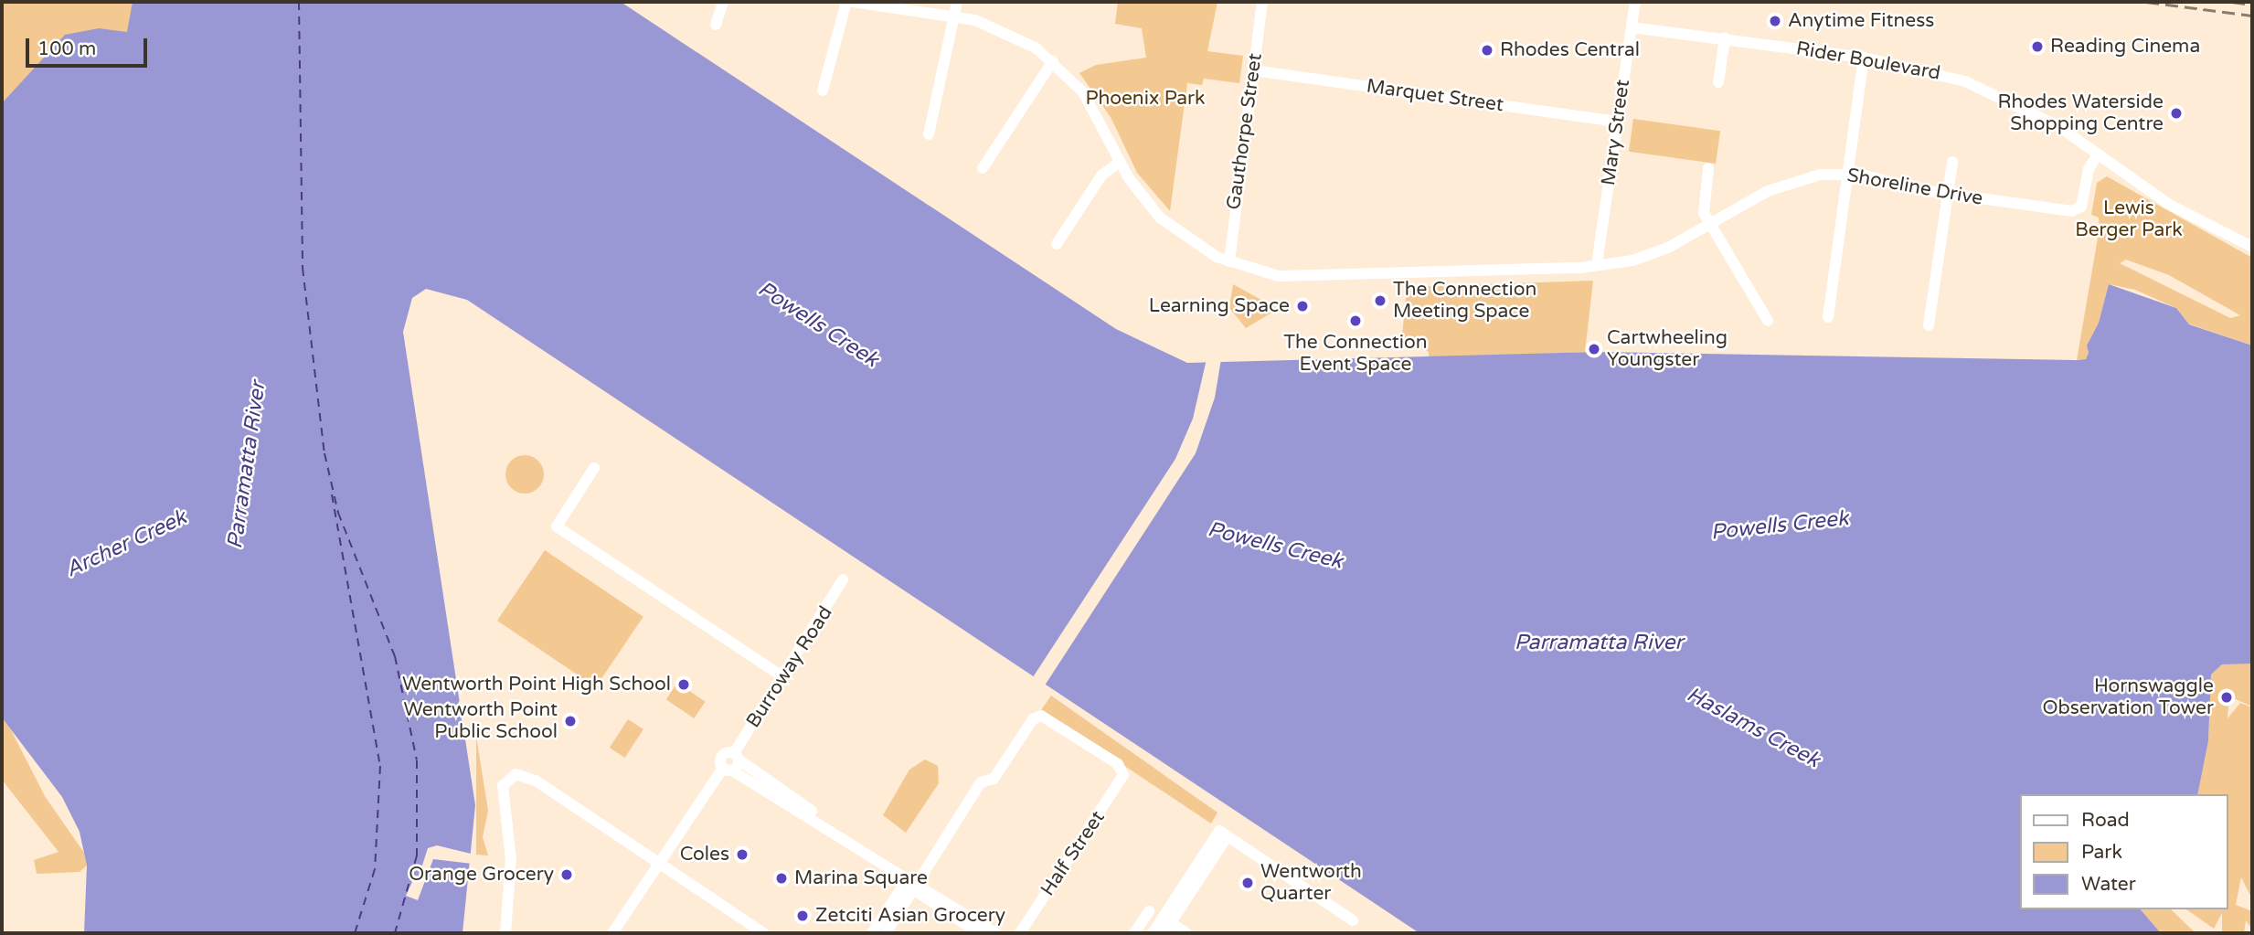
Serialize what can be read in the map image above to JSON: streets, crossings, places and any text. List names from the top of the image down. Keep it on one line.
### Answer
{"streets":{"street":["Rider Boulevard","Marquet Street","Gauthorpe Street","Mary Street","Shoreline Drive","Burroway Road","Half Street"]},"crossings":[["Rider Boulevard","Mary Street"],["Rider Boulevard","Shoreline Drive"],["Marquet Street","Gauthorpe Street"],["Marquet Street","Mary Street"],["Gauthorpe Street","Shoreline Drive"],["Mary Street","Shoreline Drive"]],"water":["Powells Creek","Parramatta River","Archer Creek","Haslams Creek"],"parks":["Phoenix Park","Lewis Berger Park"],"places":["Anytime Fitness","Reading Cinema","Rhodes Central","Rhodes Waterside Shopping Centre","The Connection Meeting Space","Learning Space","The Connection Event Space","Cartwheeling Youngster","Wentworth Point High School","Hornswaggle Observation Tower","Wentworth Point Public School","Coles","Orange Grocery","Marina Square","Wentworth Quarter","Zetciti Asian Grocery"],"legend":["Road","Park","Water"],"scale_bar":"100 m"}
